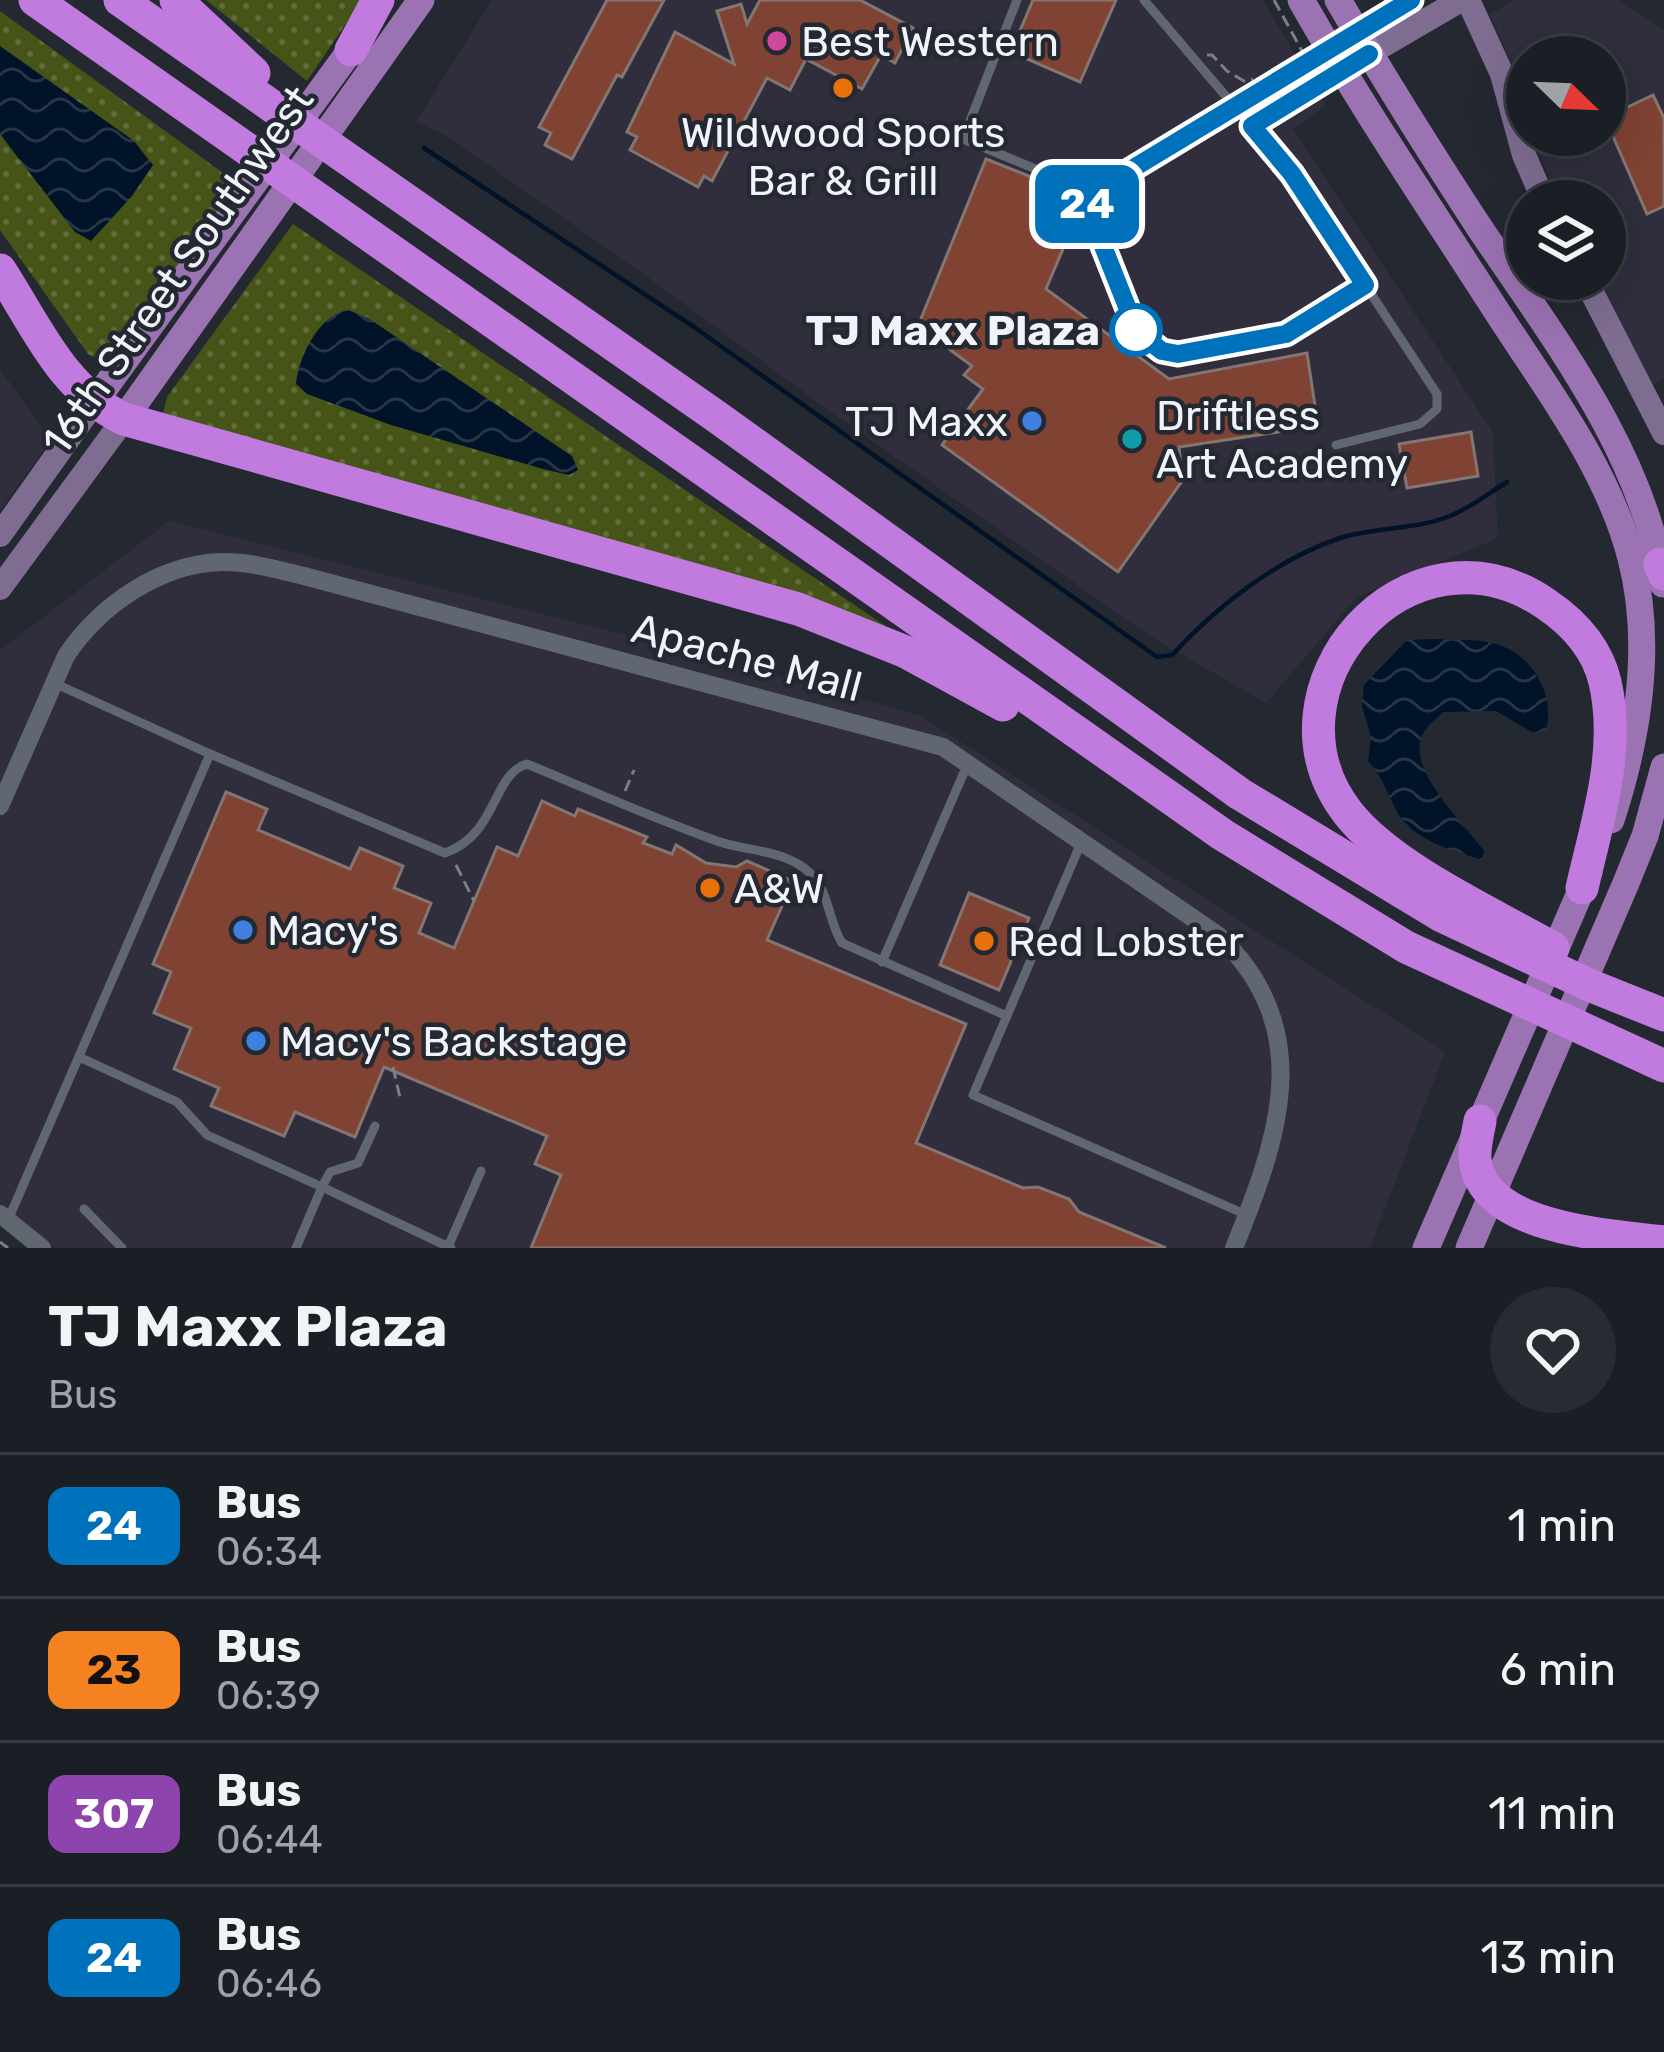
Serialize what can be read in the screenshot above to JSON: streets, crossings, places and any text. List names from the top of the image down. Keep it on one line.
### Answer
{"streets":{"main road":["16th Street Southwest"],"street":["Apache Mall"]},"places":["Best Western","Wildwood Sports Bar & Grill","TJ Maxx Plaza","TJ Maxx","Driftless Art Academy","A&W","Macy's","Red Lobster","Macy's Backstage"],"lines":["bus line 24"],"north":"bottom right","page":{"on_map":"24","heading":["TJ Maxx Plaza","Bus"],"list":[{"mark":"24","name":"Bus","note":"06:34","value":"1 min"},{"mark":"23","name":"Bus","note":"06:39","value":"6 min"},{"mark":"307","name":"Bus","note":"06:44","value":"11 min"},{"mark":"24","name":"Bus","note":"06:46","value":"13 min"}]}}
